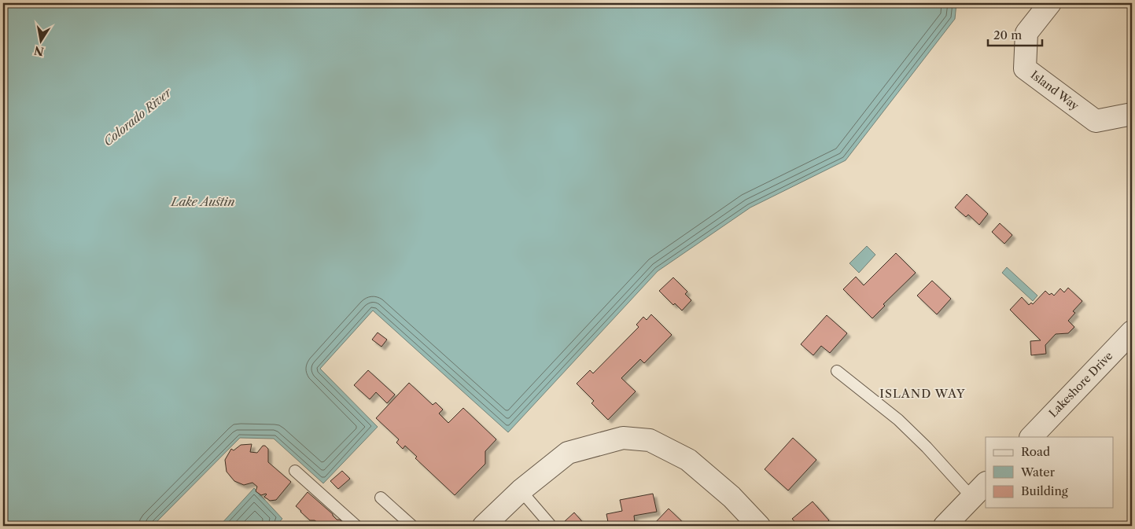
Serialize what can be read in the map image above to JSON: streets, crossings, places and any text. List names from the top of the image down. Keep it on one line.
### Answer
{"streets":{"street":["Island Way","Lakeshore Drive"]},"districts":["ISLAND WAY"],"water":["Colorado River","Lake Austin"],"legend":["Road","Water","Building"],"scale_bar":"20 m","north":"bottom"}
